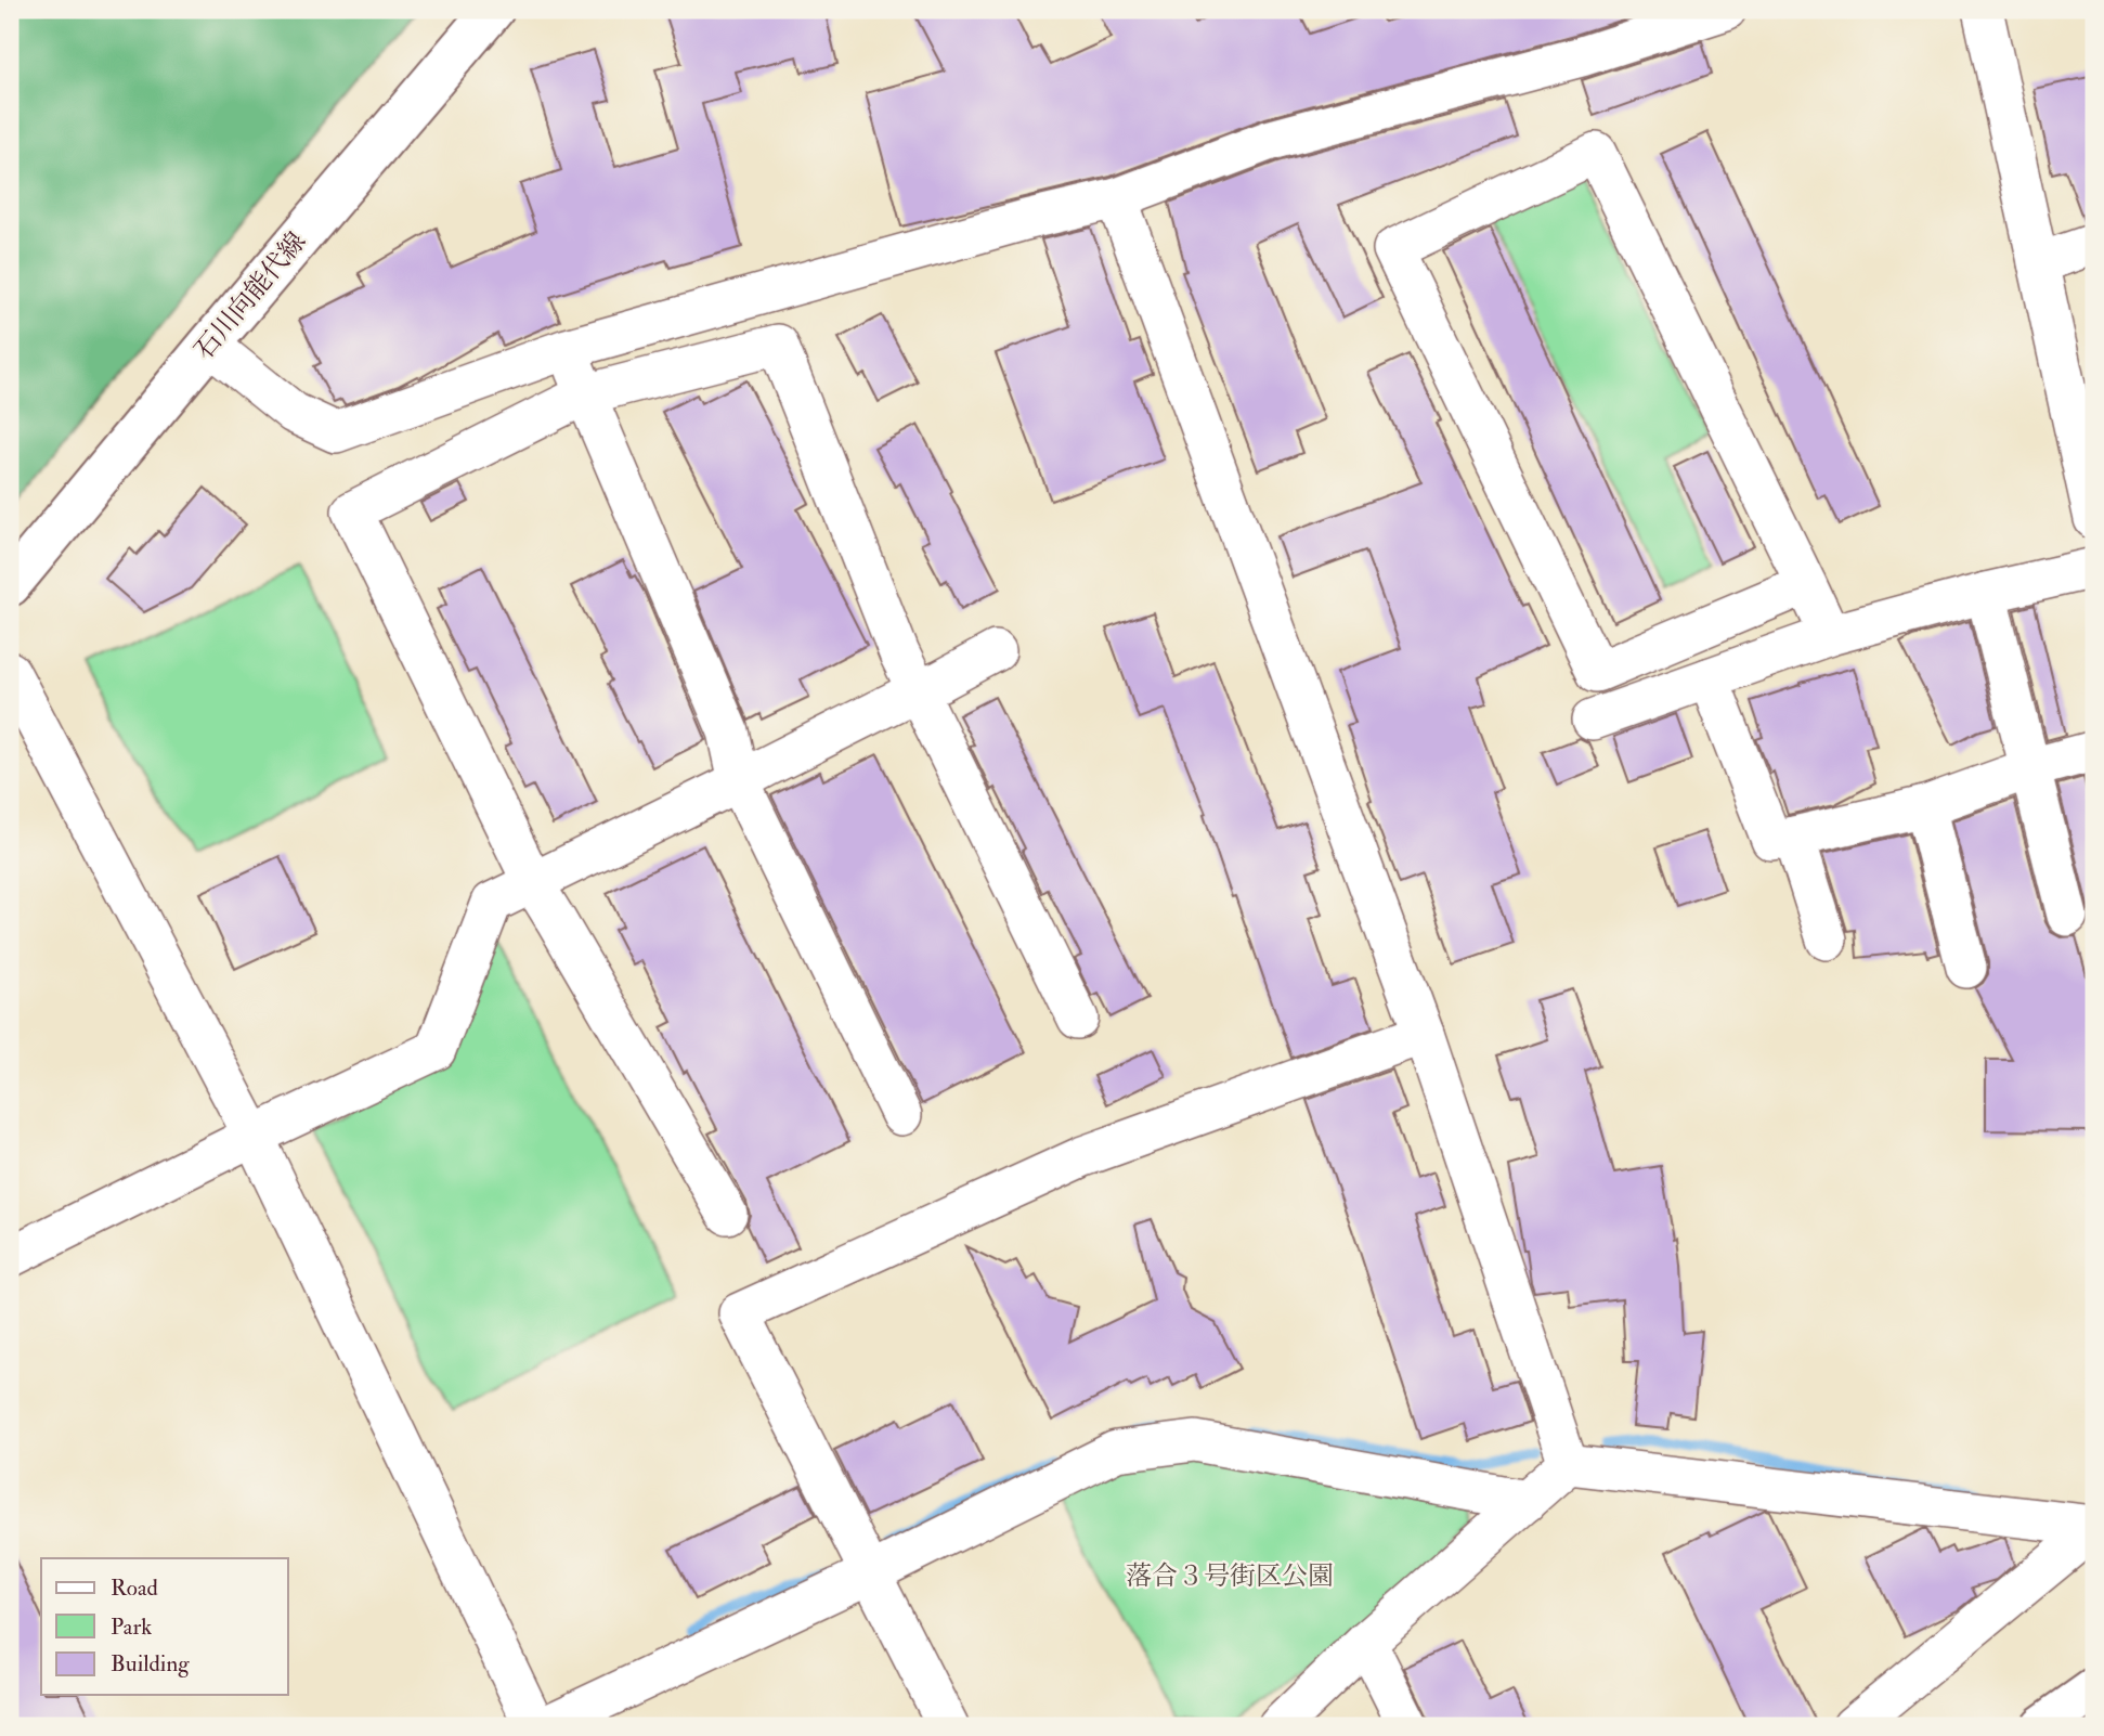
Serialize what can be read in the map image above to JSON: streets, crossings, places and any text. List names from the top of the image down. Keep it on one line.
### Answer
{"streets":{"main road":["石川向能代線"]},"parks":["落合３号街区公園"],"legend":["Road","Park","Building"]}
